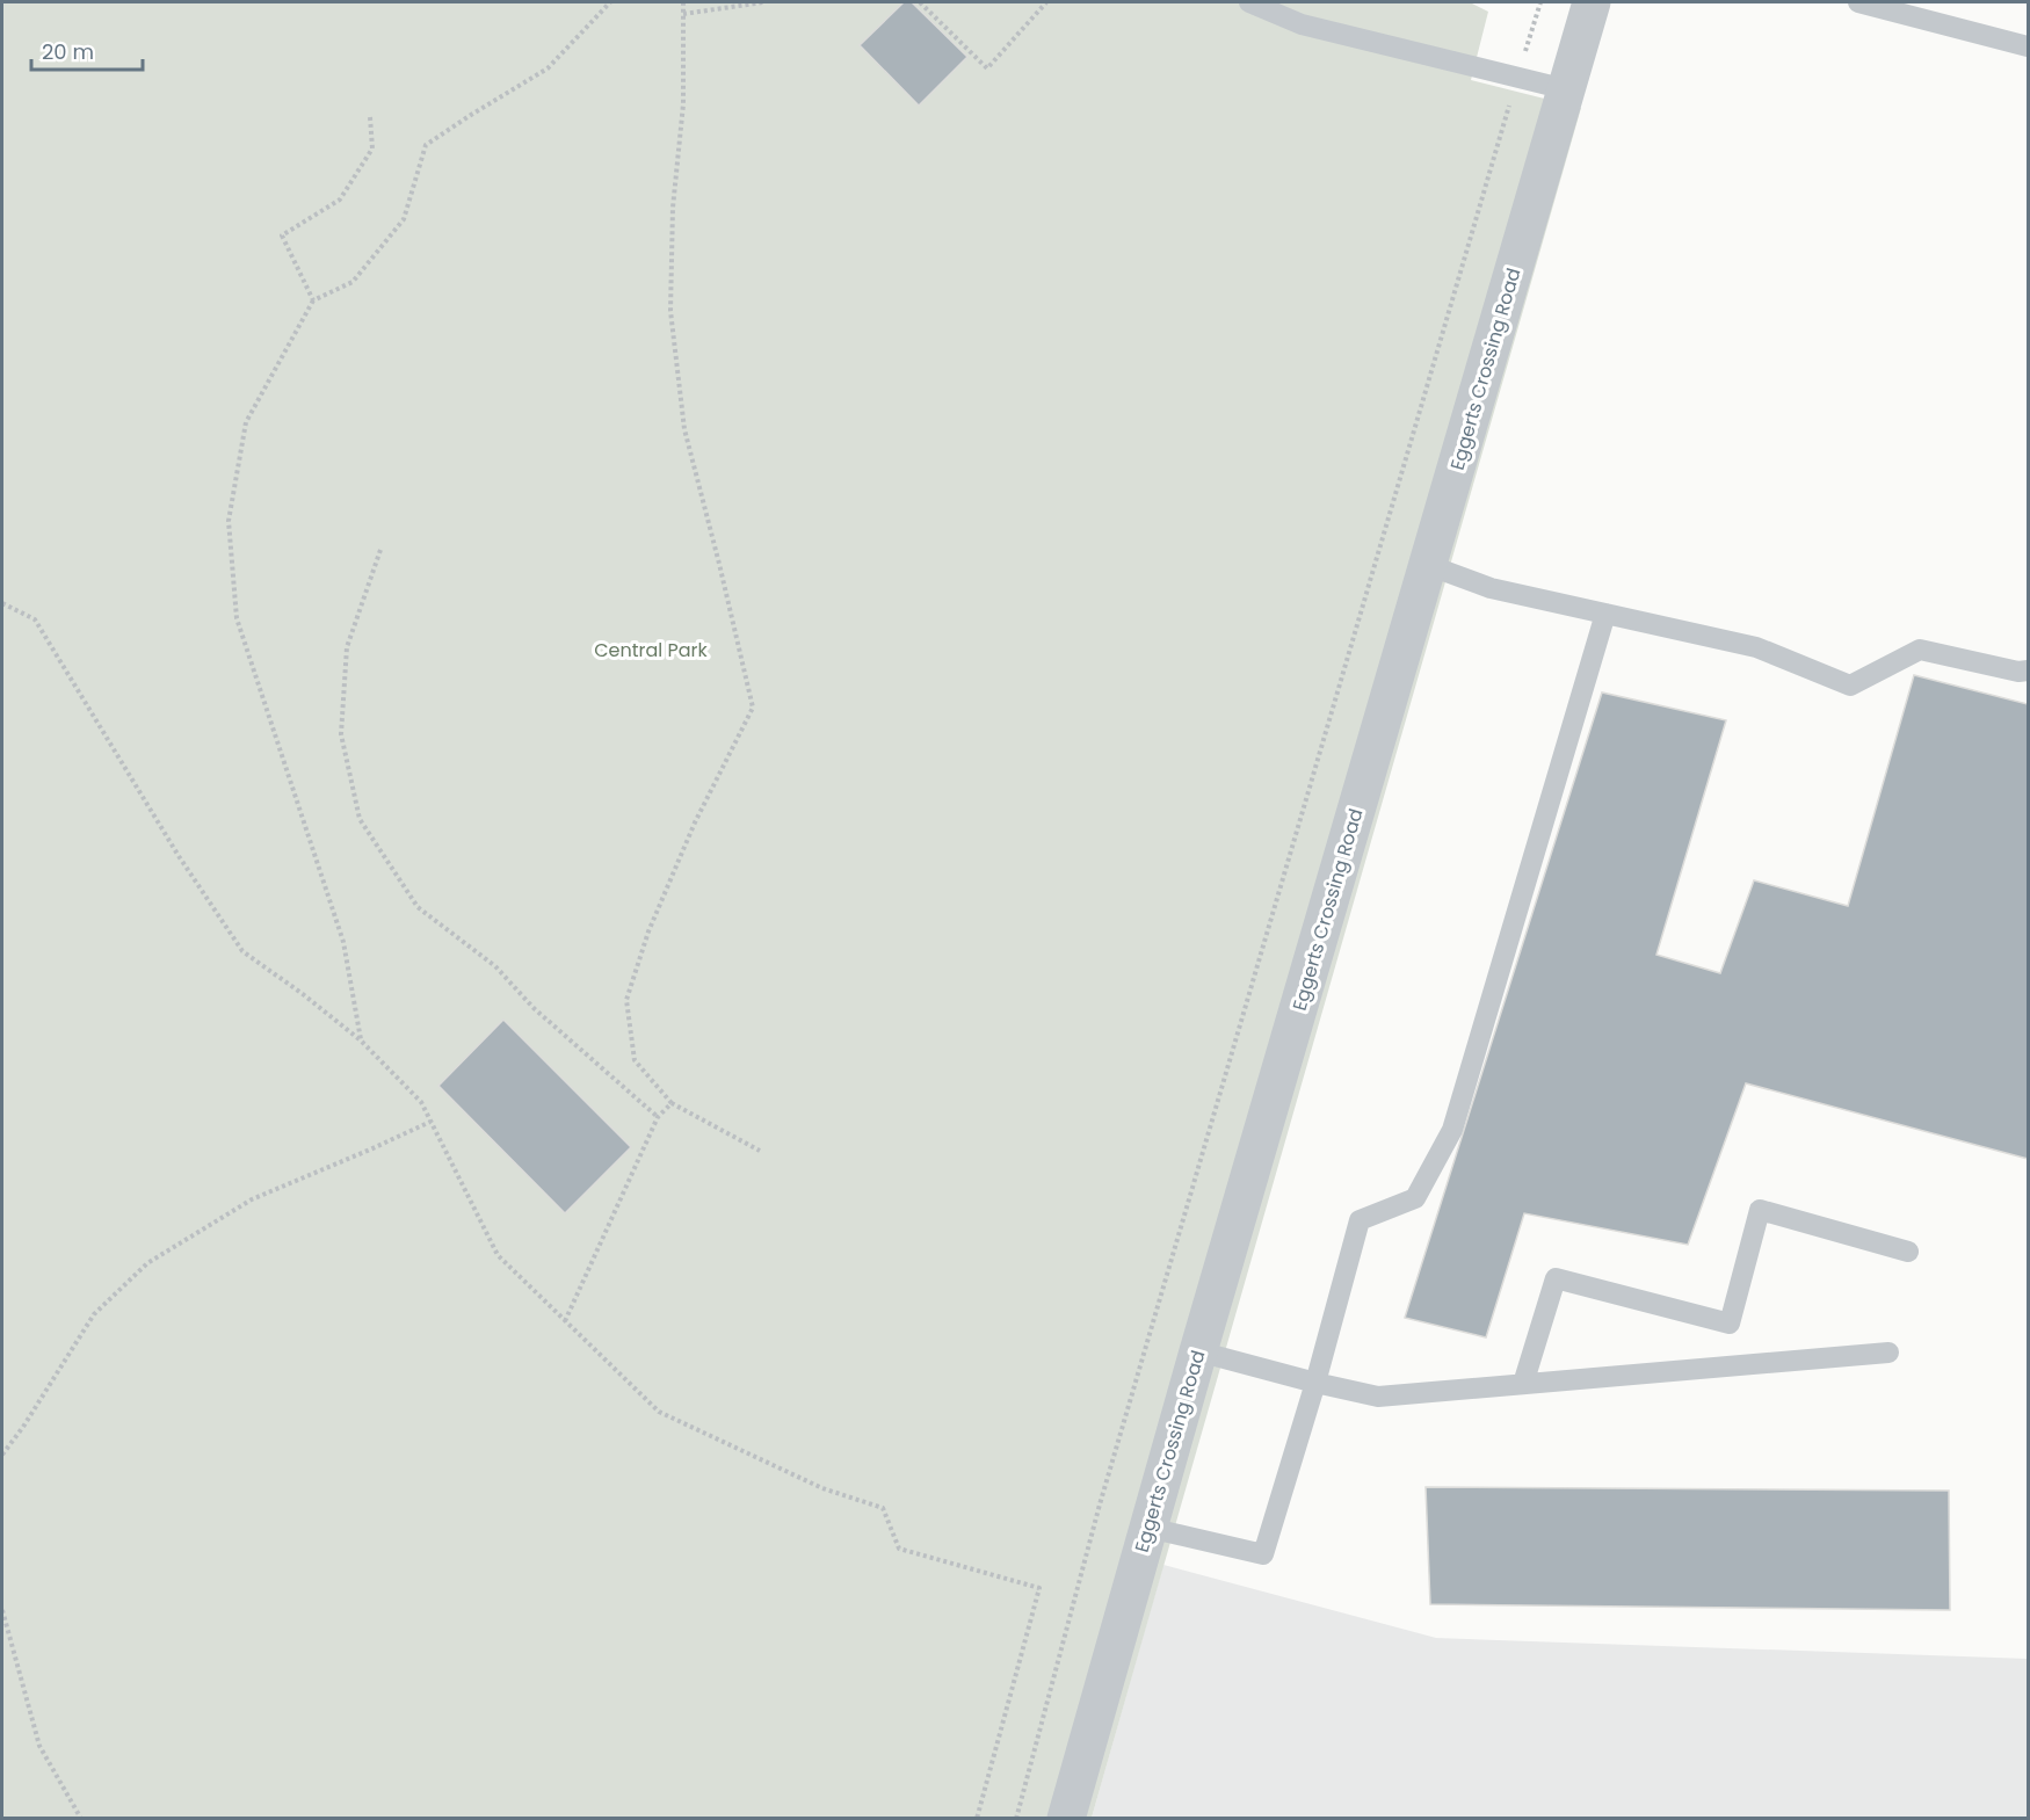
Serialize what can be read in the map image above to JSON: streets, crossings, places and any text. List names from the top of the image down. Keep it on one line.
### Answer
{"streets":{"street":["Eggerts Crossing Road"]},"parks":["Central Park"],"scale_bar":"20 m"}
